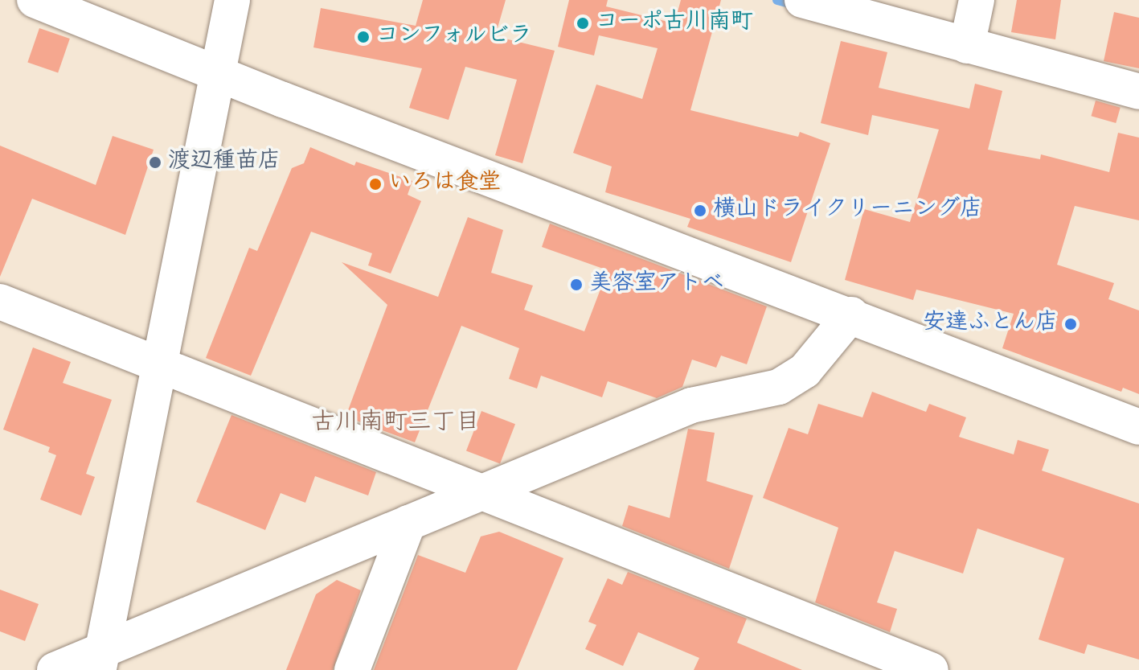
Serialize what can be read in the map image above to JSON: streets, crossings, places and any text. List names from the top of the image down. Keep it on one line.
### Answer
{"districts":["古川南町三丁目"],"places":["コーポ古川南町","コンフォルビラ","渡辺種苗店","いろは食堂","横山ドライクリーニング店","美容室アトベ","安達ふとん店"]}
